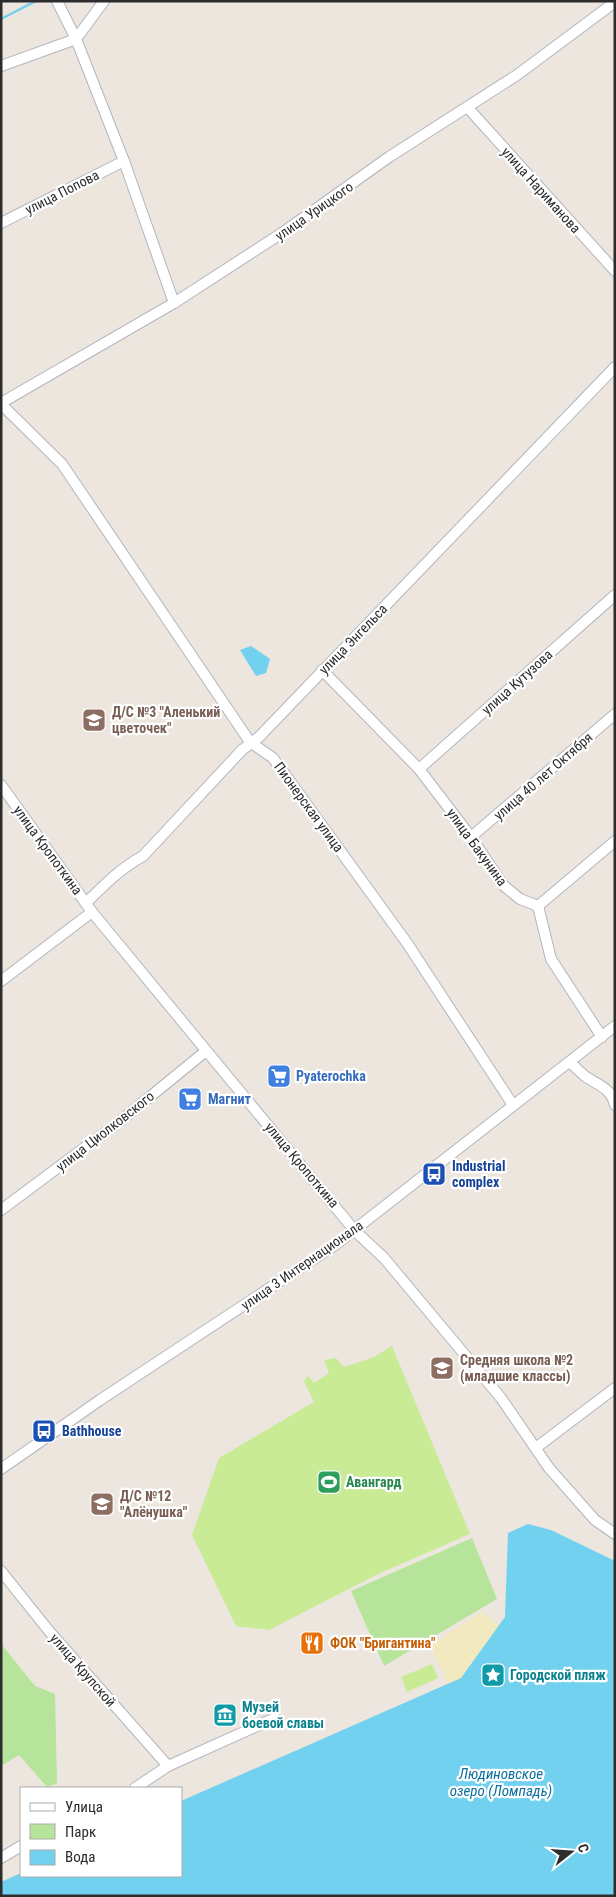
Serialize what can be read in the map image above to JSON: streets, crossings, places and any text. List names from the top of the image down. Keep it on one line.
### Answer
{"streets":{"street":["улица Нариманова","улица Попова","улица Урицкого","улица Энгельса","улица Кутузова","улица 40 лет Октября","Пионерская улица","улица Бакунина","улица Кропоткина","улица Циолковского","улица 3 Интернационала","улица Крупской"]},"crossings":[["улица Нариманова","улица Урицкого"],["улица Урицкого","Пионерская улица"],["улица Энгельса","Пионерская улица"],["улица Энгельса","улица Бакунина"],["улица Энгельса","улица Кропоткина"],["улица Кутузова","улица Бакунина"],["улица 40 лет Октября","улица Бакунина"],["Пионерская улица","улица 3 Интернационала"],["улица Кропоткина","улица Циолковского"],["улица Кропоткина","улица 3 Интернационала"]],"water":["Людиновское озеро (Ломпадь)"],"places":{"school or university":["Д/С №3 \"Аленький цветочек\"","Средняя школа №2 (младшие классы)","Д/С №12 \"Алёнушка\""],"supermarket":["Pyaterochka","Магнит"],"bus stop":["Industrial complex","Bathhouse"],"sports":["Авангард"],"restaurant":["ФОК \"Бригантина\""],"place":["Городской пляж"],"museum":["Музей боевой славы"]},"legend":["Улица","Парк","Вода"],"north":"right"}
